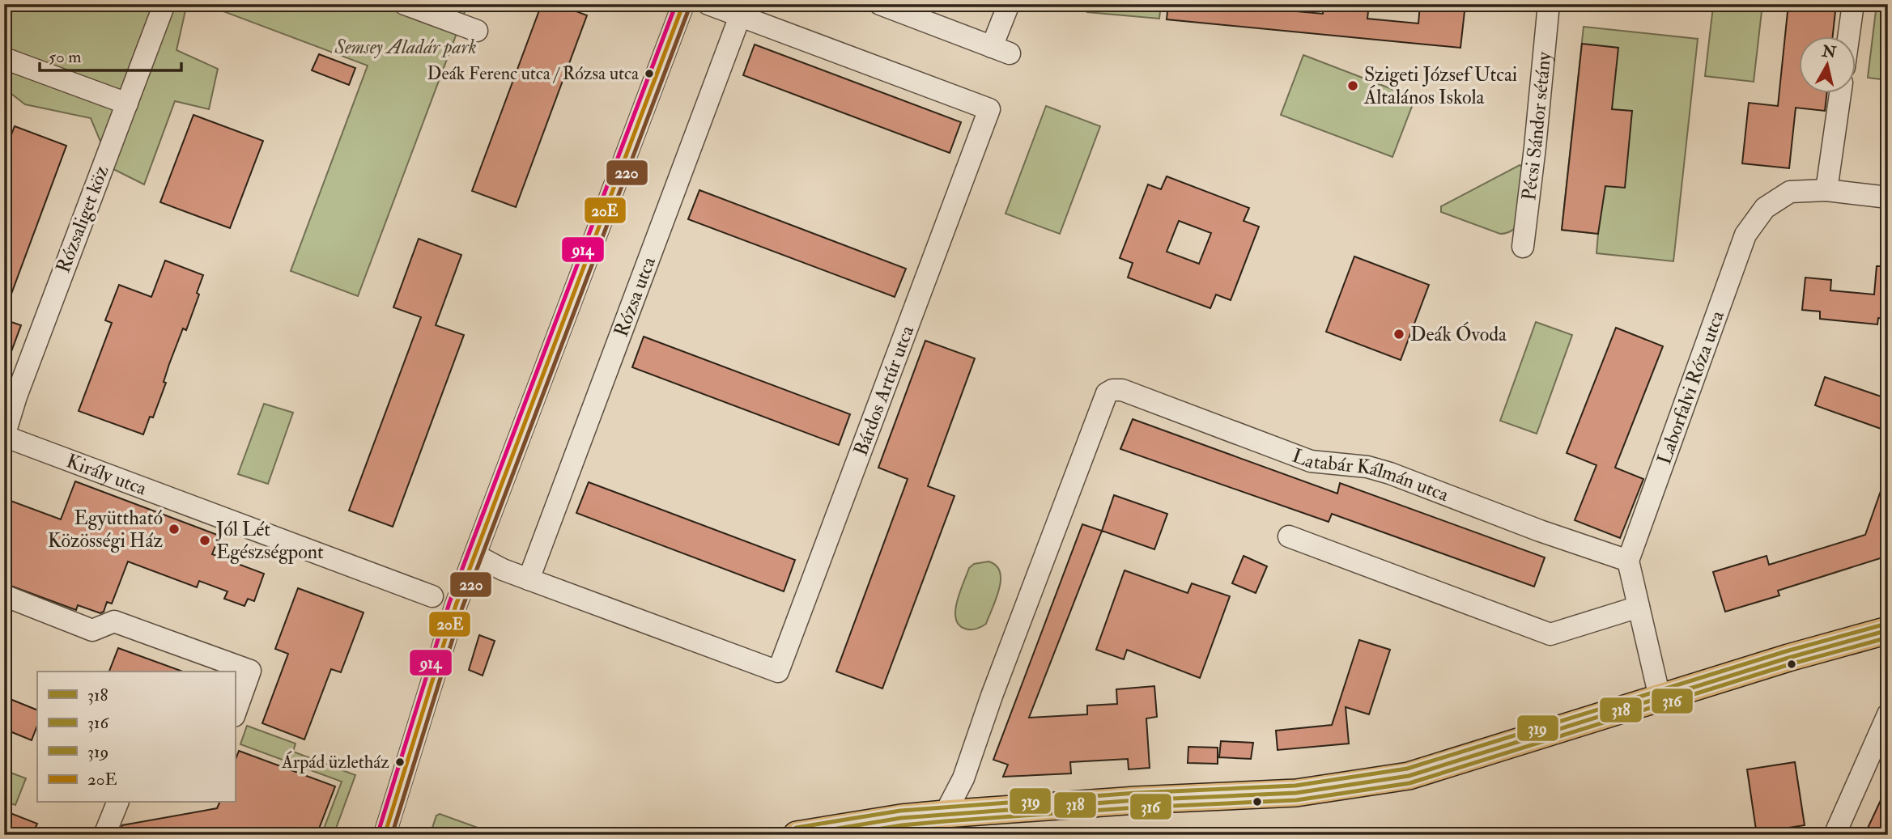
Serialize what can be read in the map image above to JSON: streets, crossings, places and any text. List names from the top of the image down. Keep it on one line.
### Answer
{"streets":{"street":["Pécsi Sándor sétány","Rózsaliget köz","Rózsa utca","Laborfalvi Róza utca","Bárdos Artúr utca","Király utca","Latabár Kálmán utca"]},"crossings":[["Rózsaliget köz","Király utca"],["Rózsa utca","Bárdos Artúr utca"],["Laborfalvi Róza utca","Latabár Kálmán utca"]],"parks":["Semsey Aladár park"],"places":["Deák Ferenc utca / Rózsa utca","Szigeti József Utcai Általános Iskola","Deák Óvoda","Együttható Közösségi Ház","Jól Lét Egészségpont","Árpád üzletház"],"lines":["transit line 20E","transit line 914","transit line 220","transit line 319","transit line 318","transit line 316"],"legend":["318","316","319","20E"],"scale_bar":"50 m","north":"top"}
